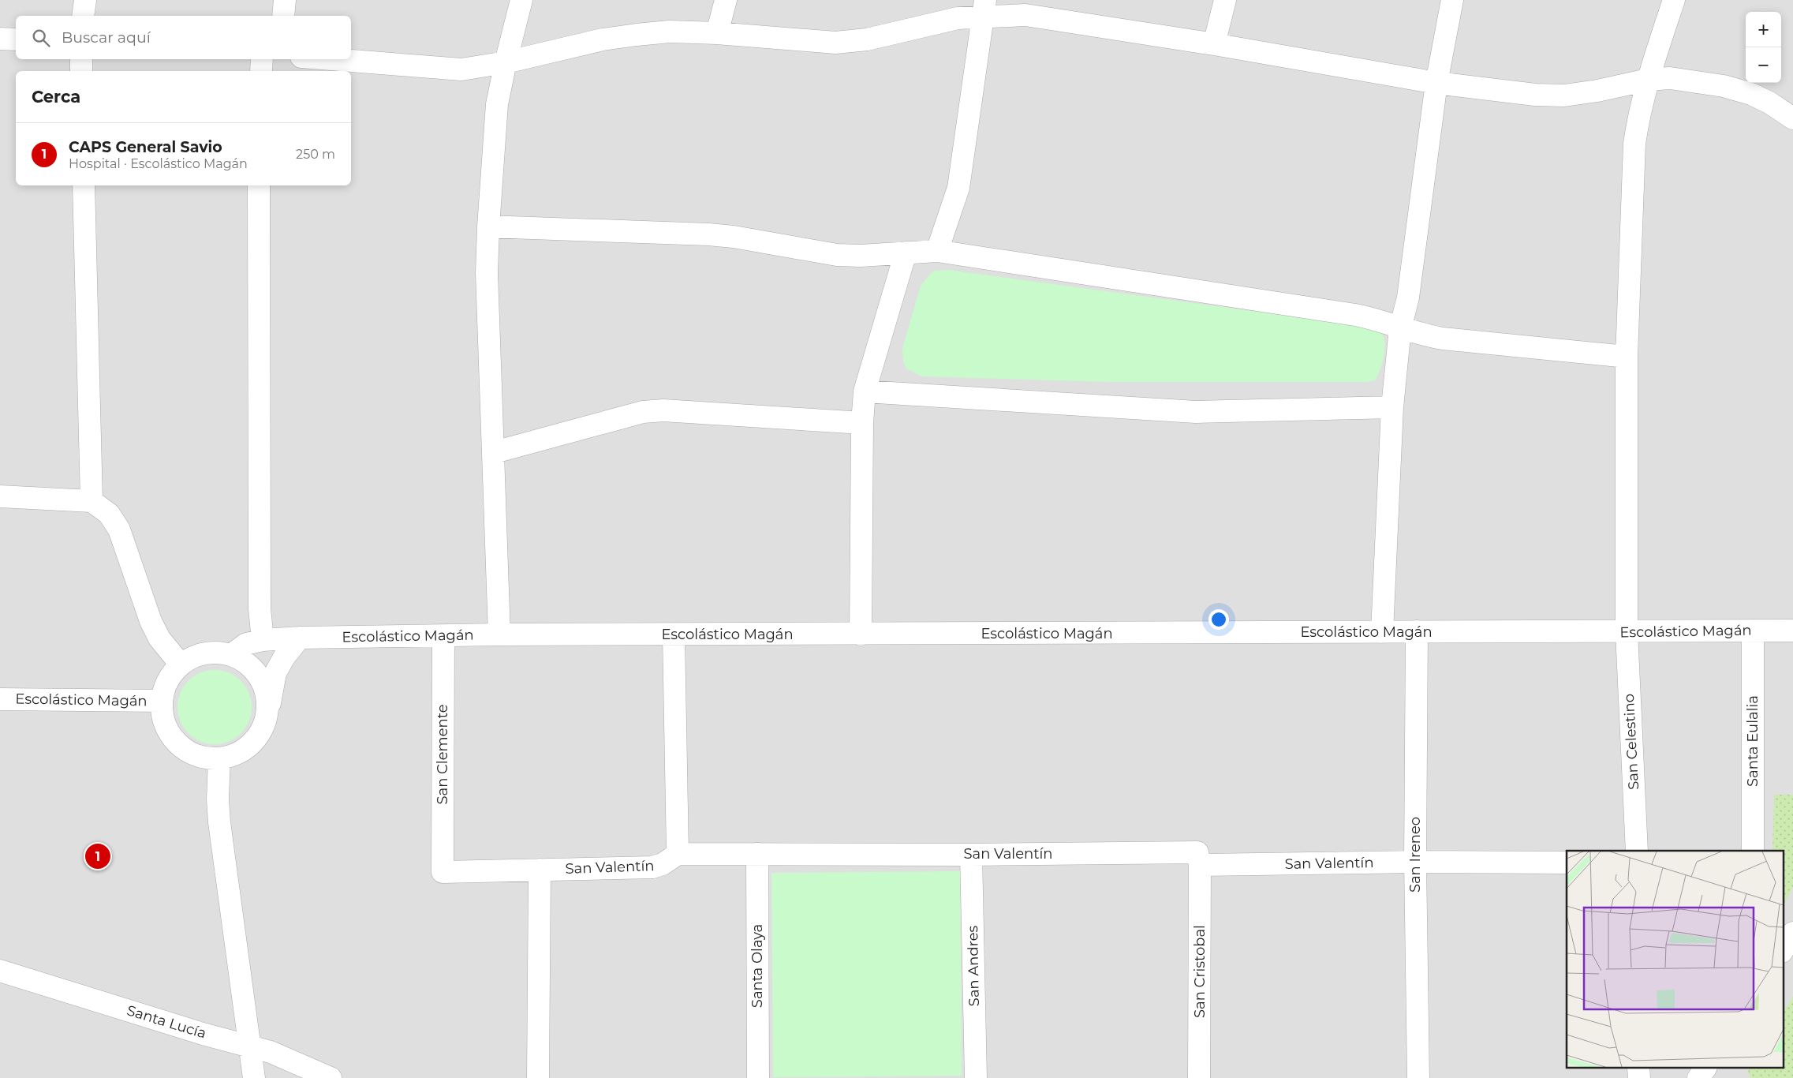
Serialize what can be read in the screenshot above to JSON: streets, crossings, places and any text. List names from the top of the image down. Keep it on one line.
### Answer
{"streets":{"street":["Escolástico Magán","Santa Eulalia","San Celestino","San Clemente","San Valentín","San Ireneo","Santa Olaya","San Andres","San Cristobal","Santa Lucía"]},"crossings":[["Escolástico Magán","Santa Eulalia"],["Escolástico Magán","San Celestino"],["Escolástico Magán","San Clemente"],["Escolástico Magán","San Ireneo"],["San Clemente","San Valentín"],["San Valentín","San Ireneo"],["San Valentín","Santa Olaya"],["San Valentín","San Andres"],["San Valentín","San Cristobal"]],"page":{"map_buttons":["+","−"],"search":"Buscar aquí","heading":"Cerca","list":[{"mark":"1","name":"CAPS General Savio","note":"Hospital · Escolástico Magán","value":"250 m"}],"pins":"1"}}
